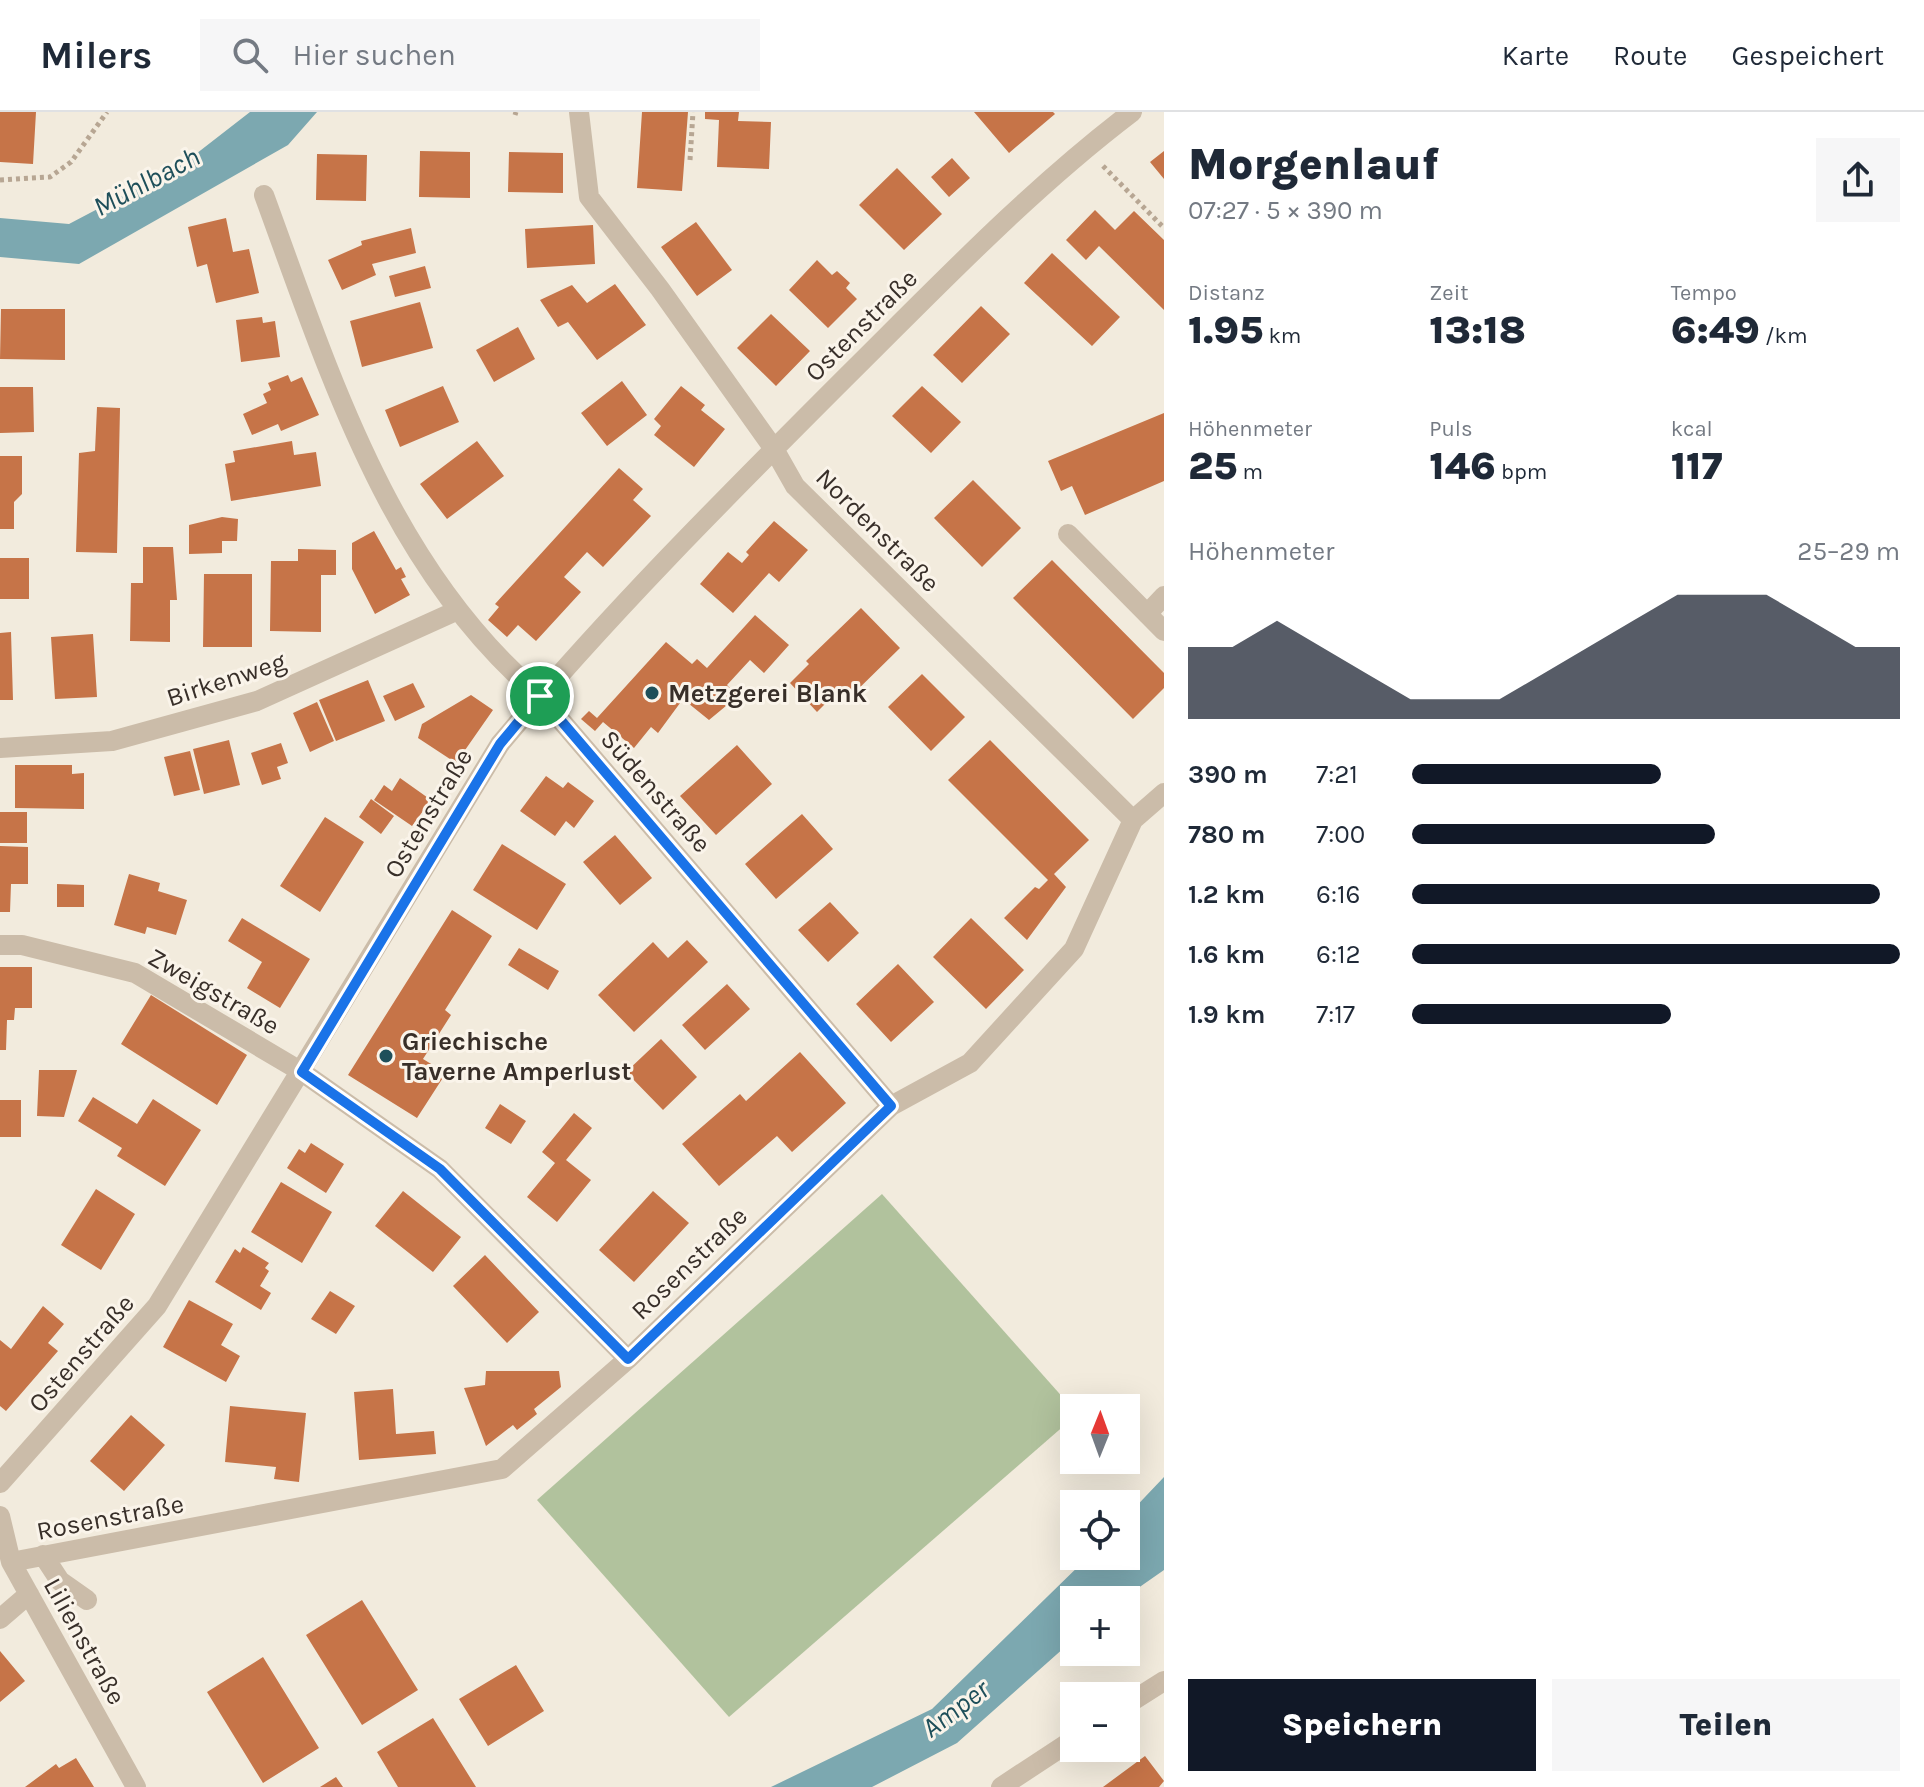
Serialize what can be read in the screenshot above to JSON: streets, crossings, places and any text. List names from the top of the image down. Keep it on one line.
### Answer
{"streets":{"street":["Ostenstraße","Nordenstraße","Birkenweg","Südenstraße","Zweigstraße","Rosenstraße","Lilienstraße"]},"crossings":[["Ostenstraße","Nordenstraße"],["Ostenstraße","Südenstraße"],["Ostenstraße","Zweigstraße"],["Nordenstraße","Rosenstraße"],["Birkenweg","Südenstraße"],["Südenstraße","Rosenstraße"],["Zweigstraße","Rosenstraße"],["Rosenstraße","Lilienstraße"]],"water":["Mühlbach","Amper"],"places":["Metzgerei Blank","Griechische Taverne Amperlust"],"north":"top","page":{"header":"Milers","search":"Hier suchen","nav":["Karte","Route","Gespeichert"],"heading":["Morgenlauf","07:27 · 5 × 390 m"],"stats":[["Distanz","1.95 km"],["Zeit","13:18"],["Tempo","6:49 /km"],["Höhenmeter","25 m"],["Puls","146 bpm"],["kcal","117"]],"chart":["Höhenmeter","25–29 m"],"list":[{"name":"390 m","note":"7:21"},{"name":"780 m","note":"7:00"},{"name":"1.2 km","note":"6:16"},{"name":"1.6 km","note":"6:12"},{"name":"1.9 km","note":"7:17"}],"map_buttons":["+","−"],"buttons":["Speichern","Teilen"]}}
